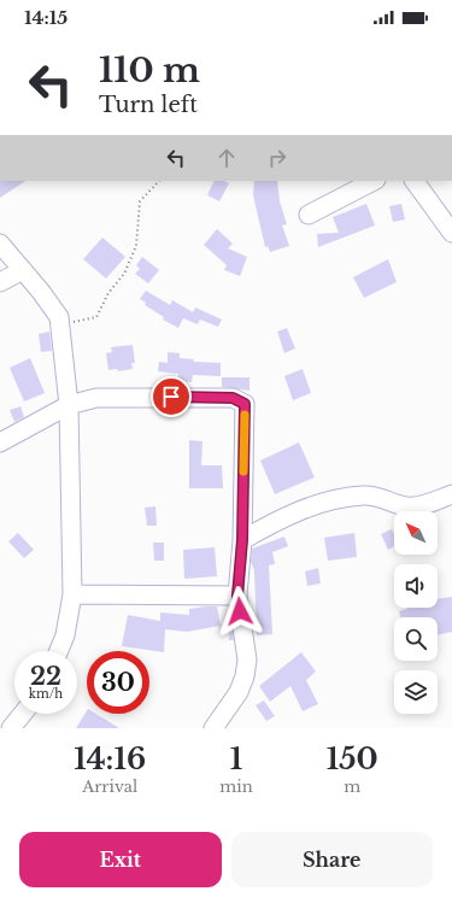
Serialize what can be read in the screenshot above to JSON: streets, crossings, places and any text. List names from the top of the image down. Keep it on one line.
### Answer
{"north":"top left","page":{"status":"14:15","turn":["110 m","Turn left"],"speed":"22 km/h","limit":"30","eta":["14:16","Arrival","1","min","150","m"],"buttons":["Exit","Share"]}}
